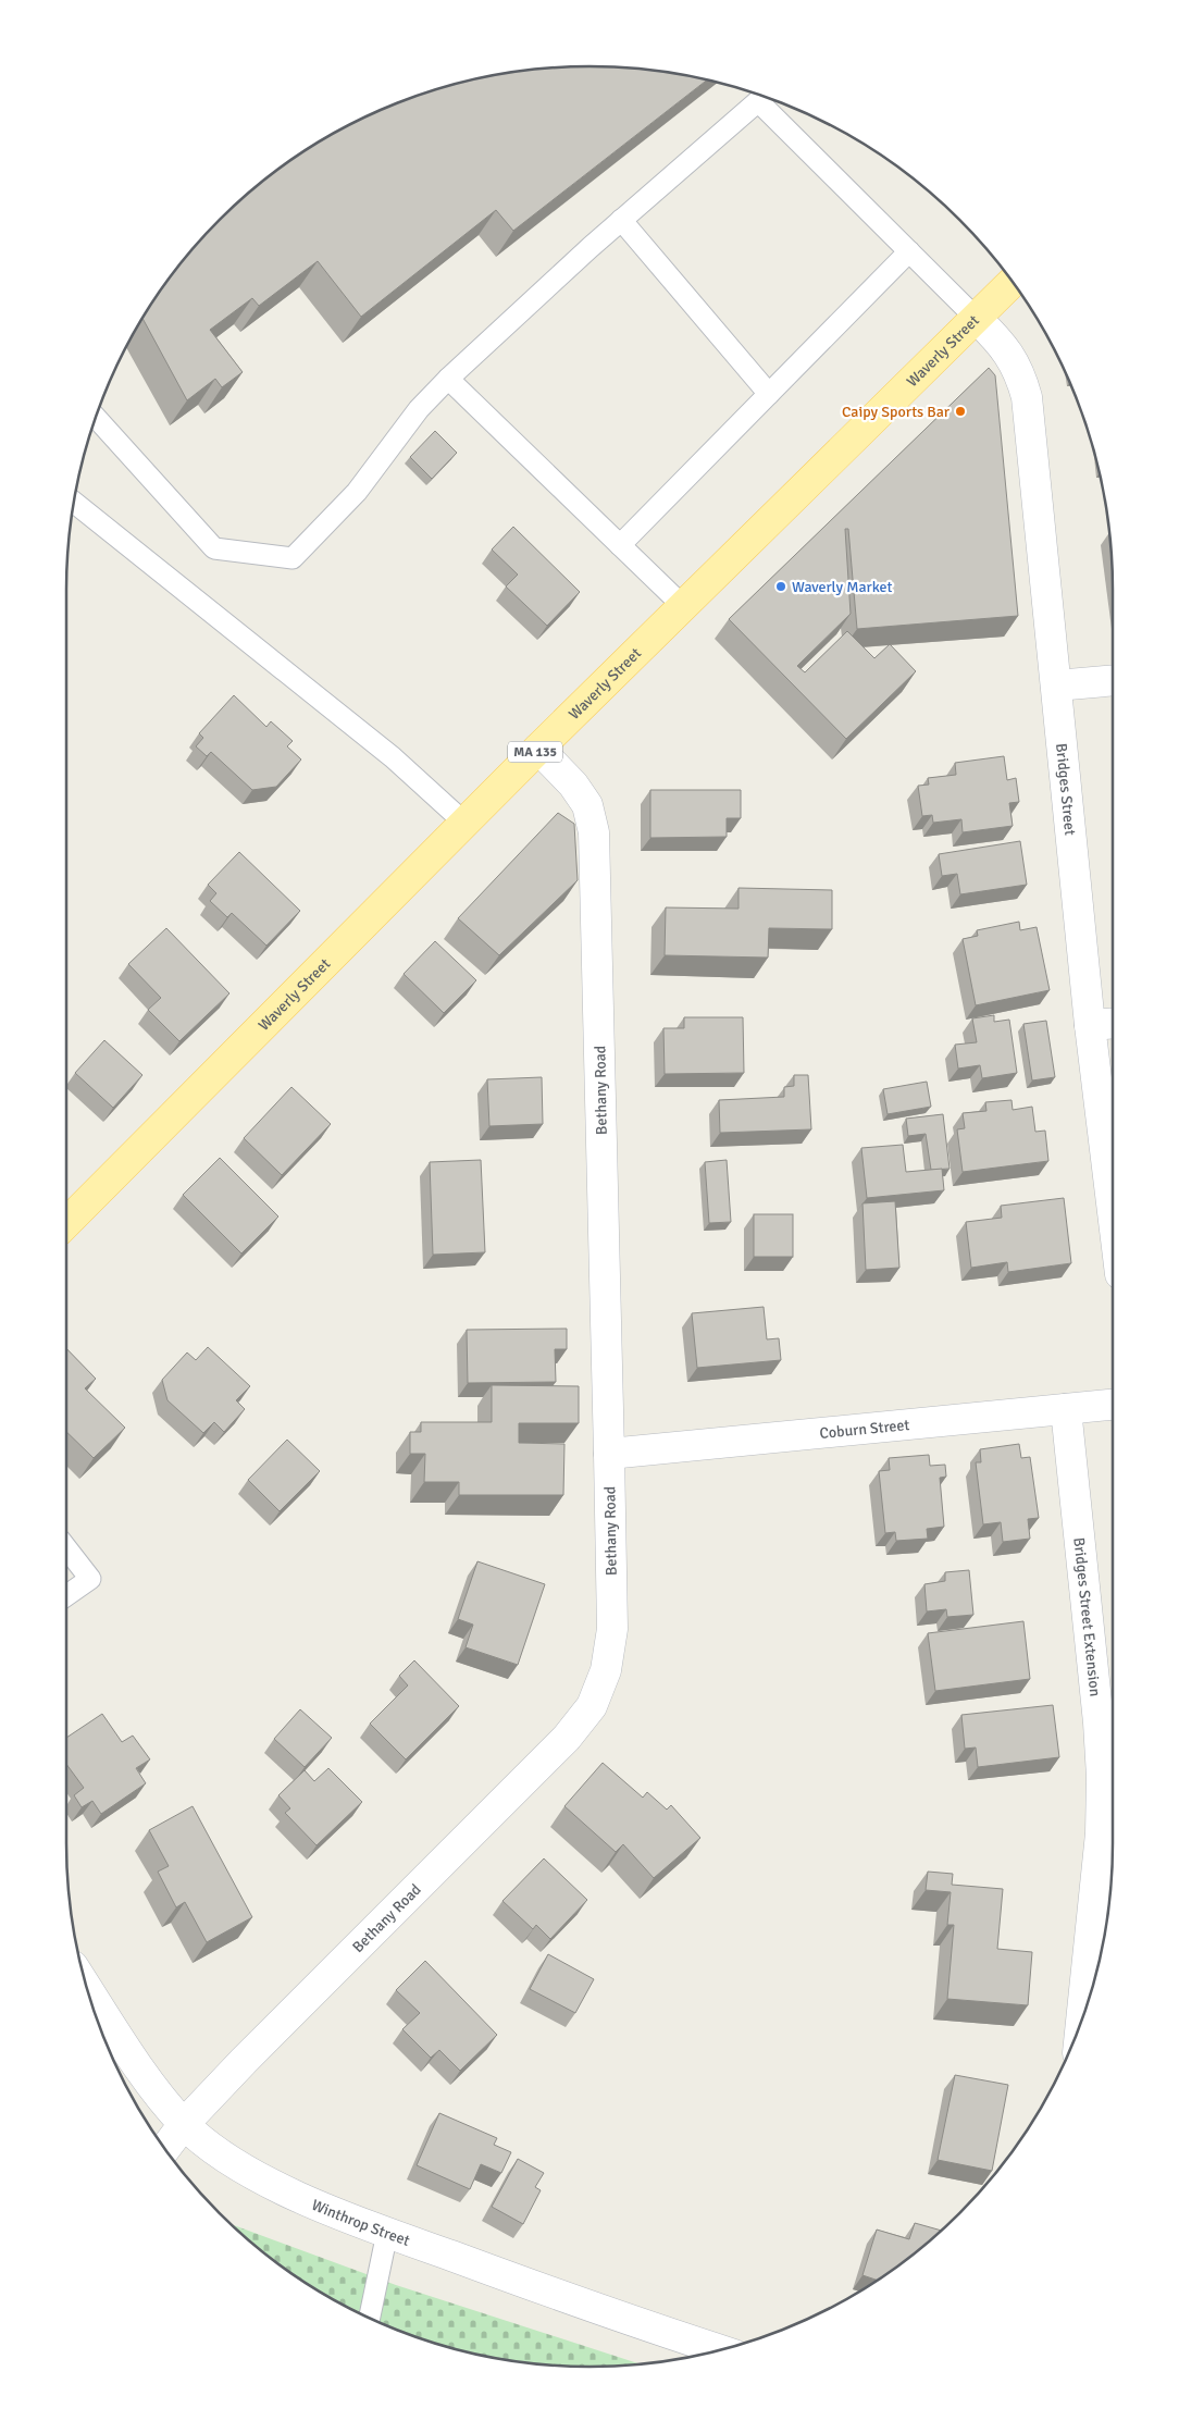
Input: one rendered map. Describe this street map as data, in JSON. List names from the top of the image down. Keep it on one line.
{"streets":{"main road":["Waverly Street","MA 135"],"street":["Bridges Street","Bethany Road","Coburn Street","Bridges Street Extension","Winthrop Street"]},"crossings":[["Waverly Street","Bridges Street"],["Waverly Street","Bethany Road"],["Bethany Road","Coburn Street"],["Bethany Road","Winthrop Street"],["Coburn Street","Bridges Street Extension"]],"places":["Caipy Sports Bar","Waverly Market"]}
